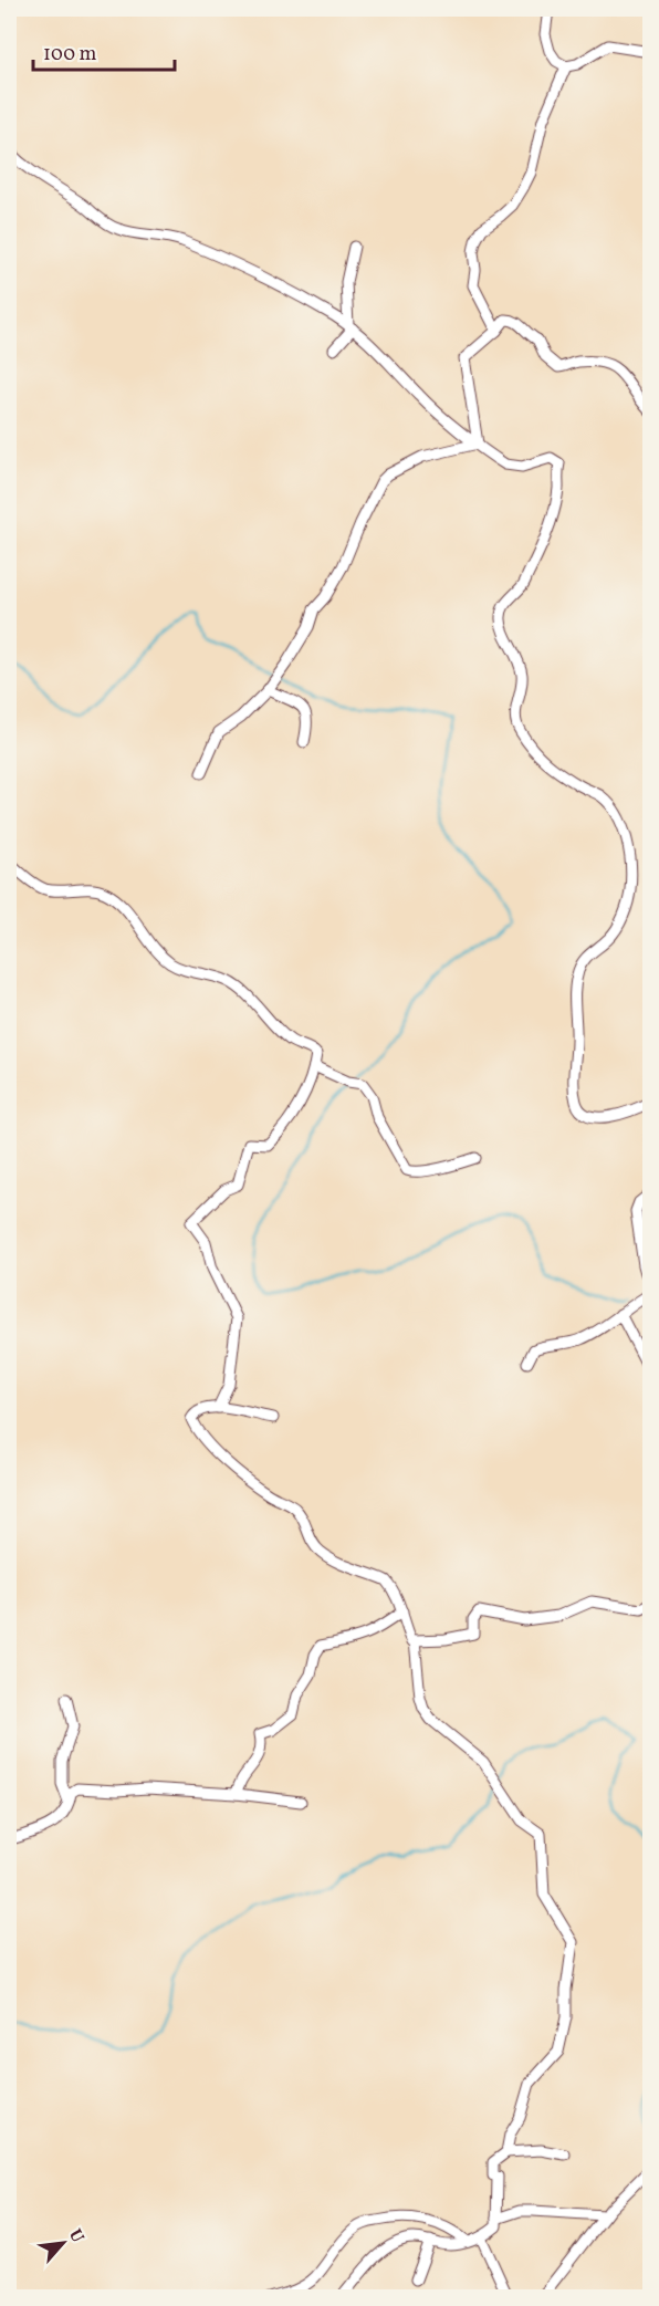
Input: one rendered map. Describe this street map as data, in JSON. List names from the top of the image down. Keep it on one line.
{"scale_bar":"100 m","north":"top right"}
